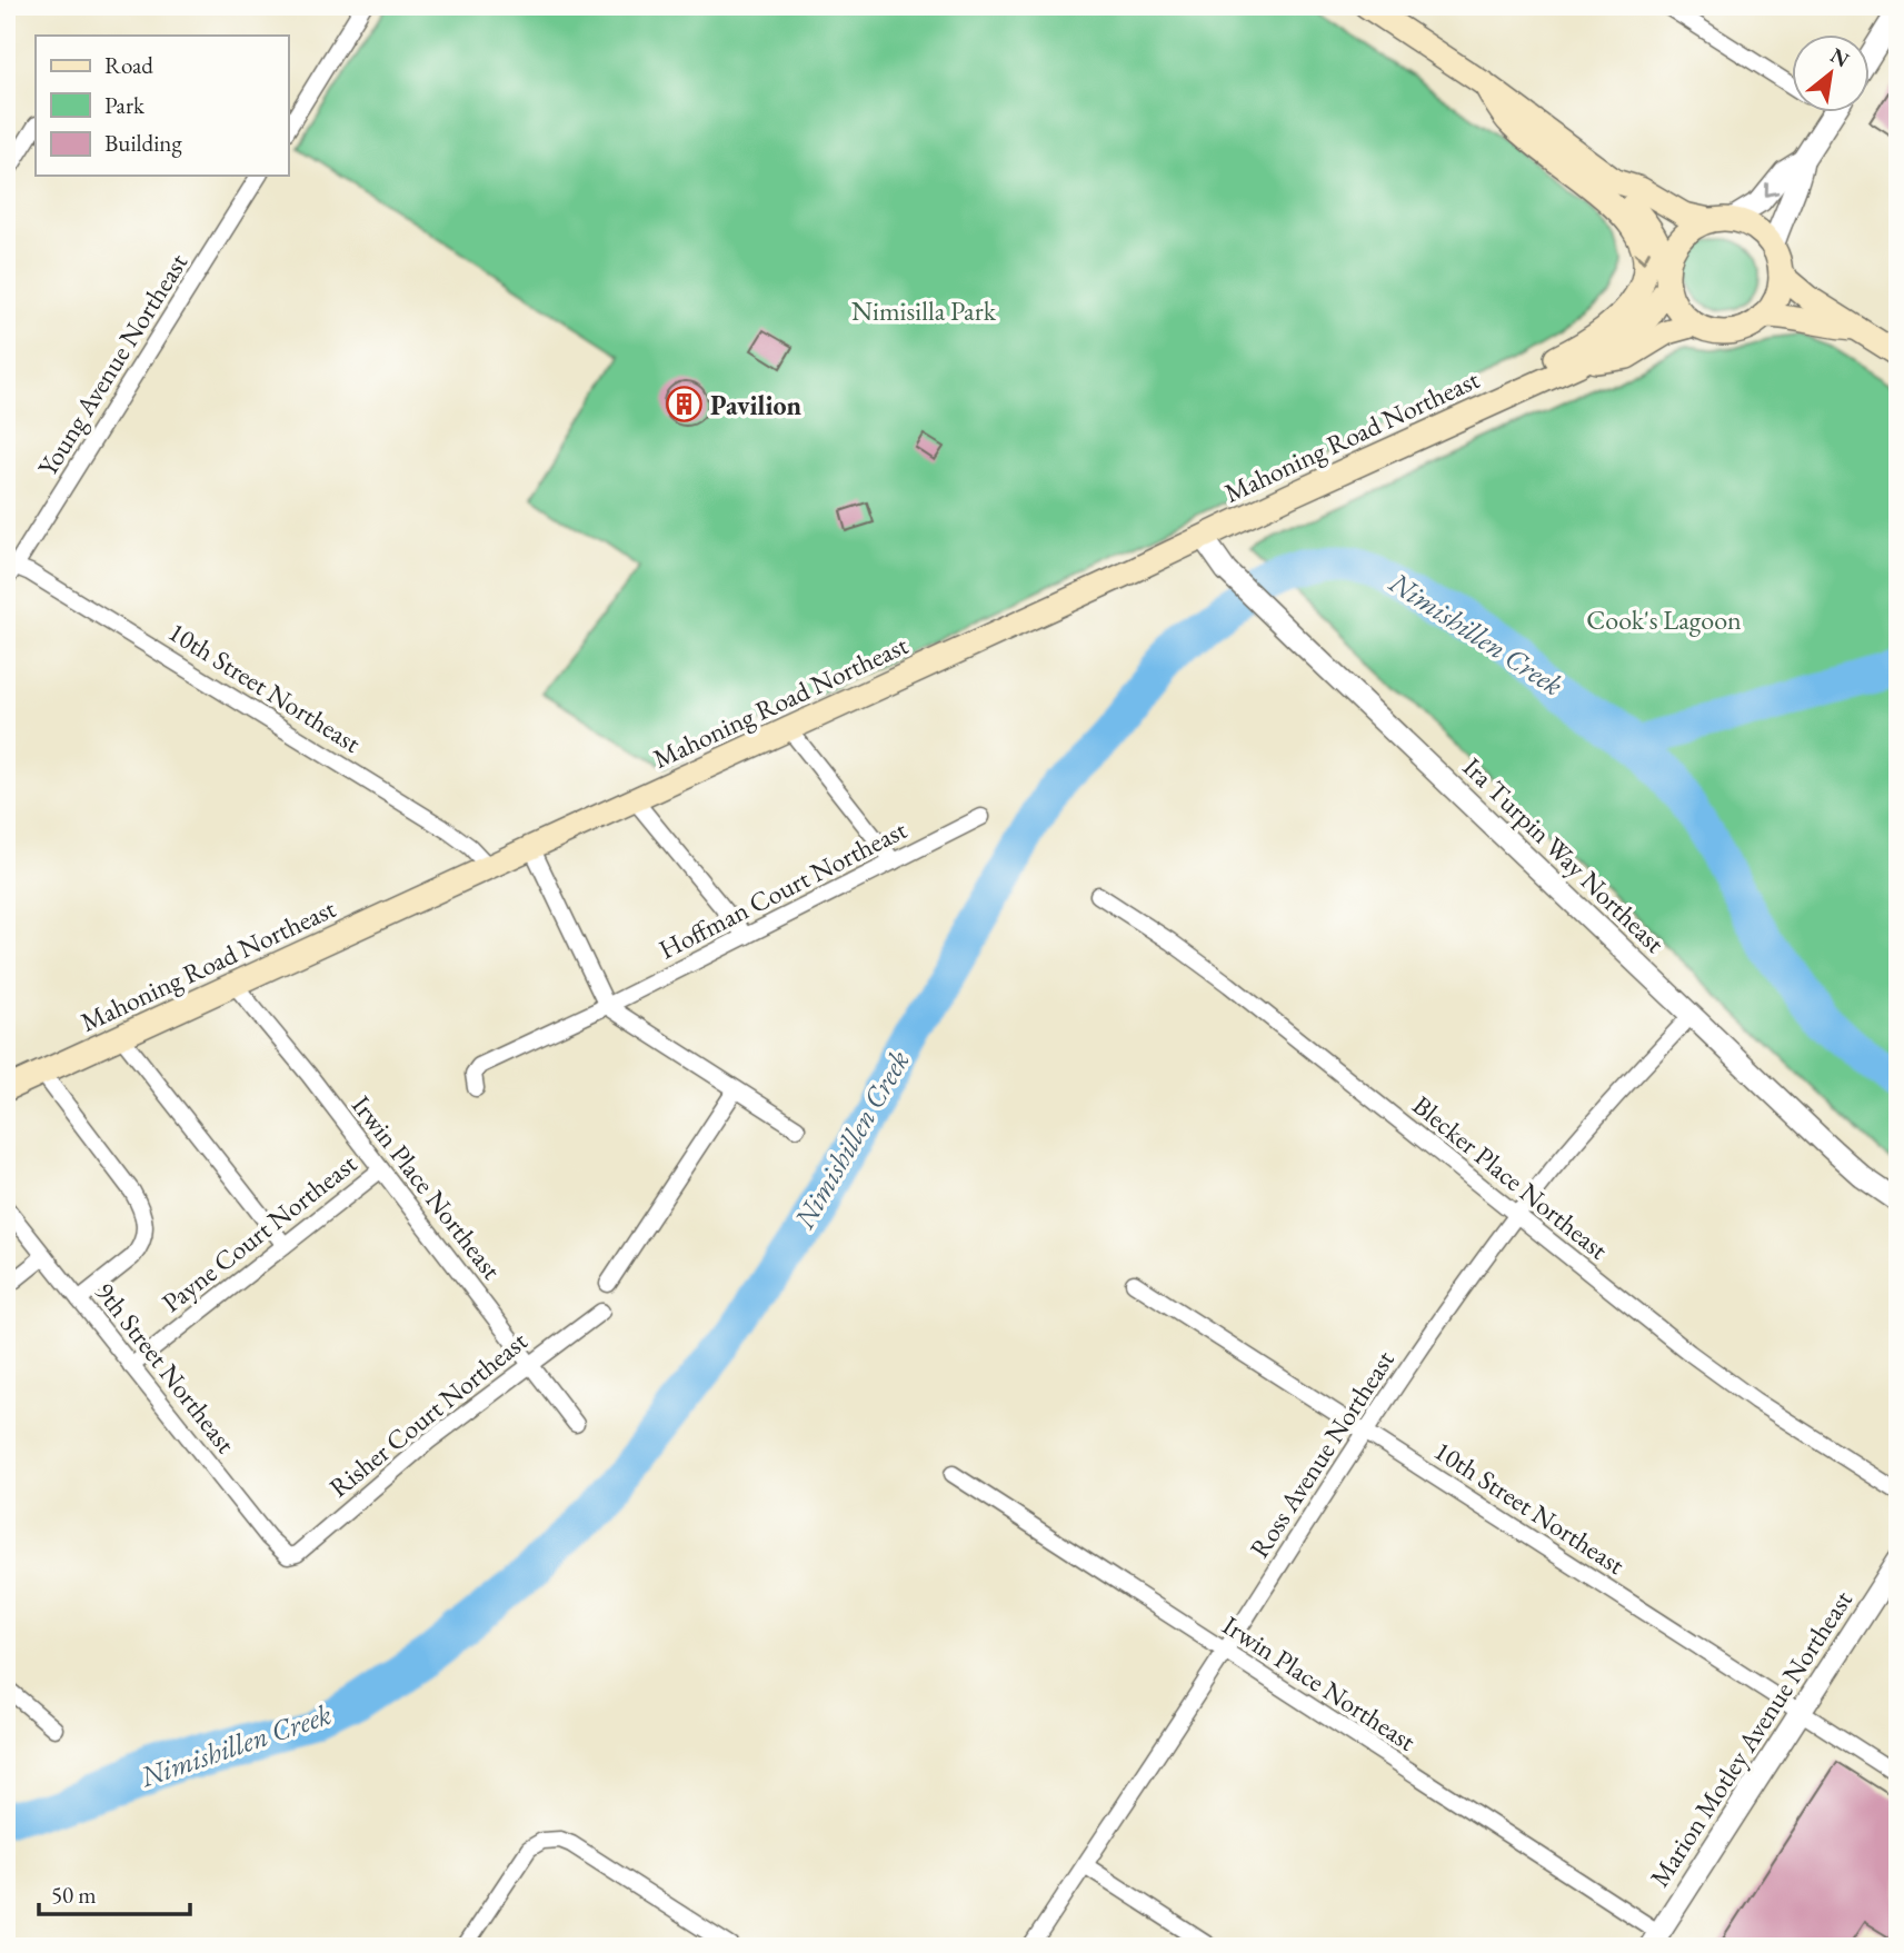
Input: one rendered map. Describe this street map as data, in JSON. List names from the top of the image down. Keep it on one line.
{"streets":{"main road":["Mahoning Road Northeast"],"street":["Young Avenue Northeast","10th Street Northeast","Ira Turpin Way Northeast","Hoffman Court Northeast","Blecker Place Northeast","Irwin Place Northeast","Payne Court Northeast","9th Street Northeast","Risher Court Northeast","Ross Avenue Northeast","Marion Motley Avenue Northeast"]},"crossings":[["Young Avenue Northeast","10th Street Northeast"],["Mahoning Road Northeast","10th Street Northeast"],["Mahoning Road Northeast","Ira Turpin Way Northeast"],["Mahoning Road Northeast","Irwin Place Northeast"],["10th Street Northeast","Ross Avenue Northeast"],["10th Street Northeast","Marion Motley Avenue Northeast"],["Ira Turpin Way Northeast","Ross Avenue Northeast"],["Blecker Place Northeast","Ross Avenue Northeast"],["Irwin Place Northeast","Payne Court Northeast"],["Irwin Place Northeast","Risher Court Northeast"],["Irwin Place Northeast","Ross Avenue Northeast"],["Irwin Place Northeast","Marion Motley Avenue Northeast"],["Payne Court Northeast","9th Street Northeast"],["9th Street Northeast","Risher Court Northeast"]],"water":["Nimishillen Creek"],"parks":["Nimisilla Park","Cook's Lagoon"],"places":{"building":["Pavilion"]},"legend":["Road","Park","Building"],"scale_bar":"50 m","north":"top right"}
